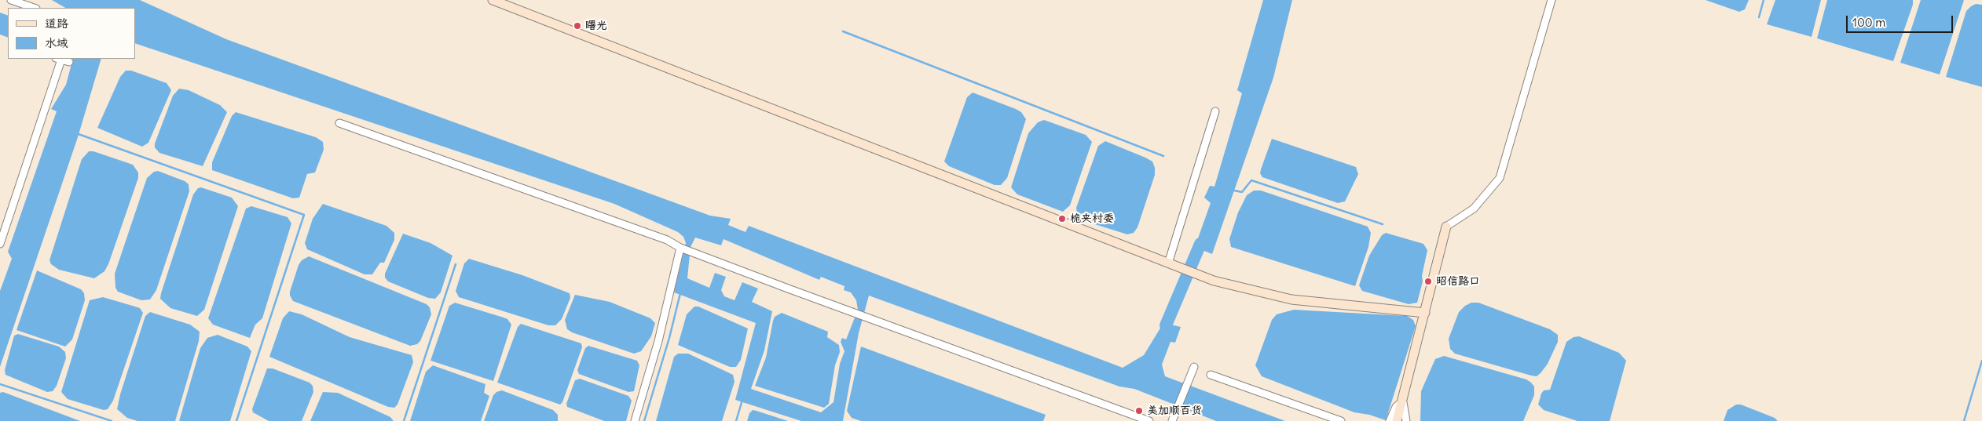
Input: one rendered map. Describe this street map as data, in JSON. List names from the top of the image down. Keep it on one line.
{"places":["曙光","桅夹村委","昭信路口","美加顺百货"],"legend":["道路","水域"],"scale_bar":"100 m"}
